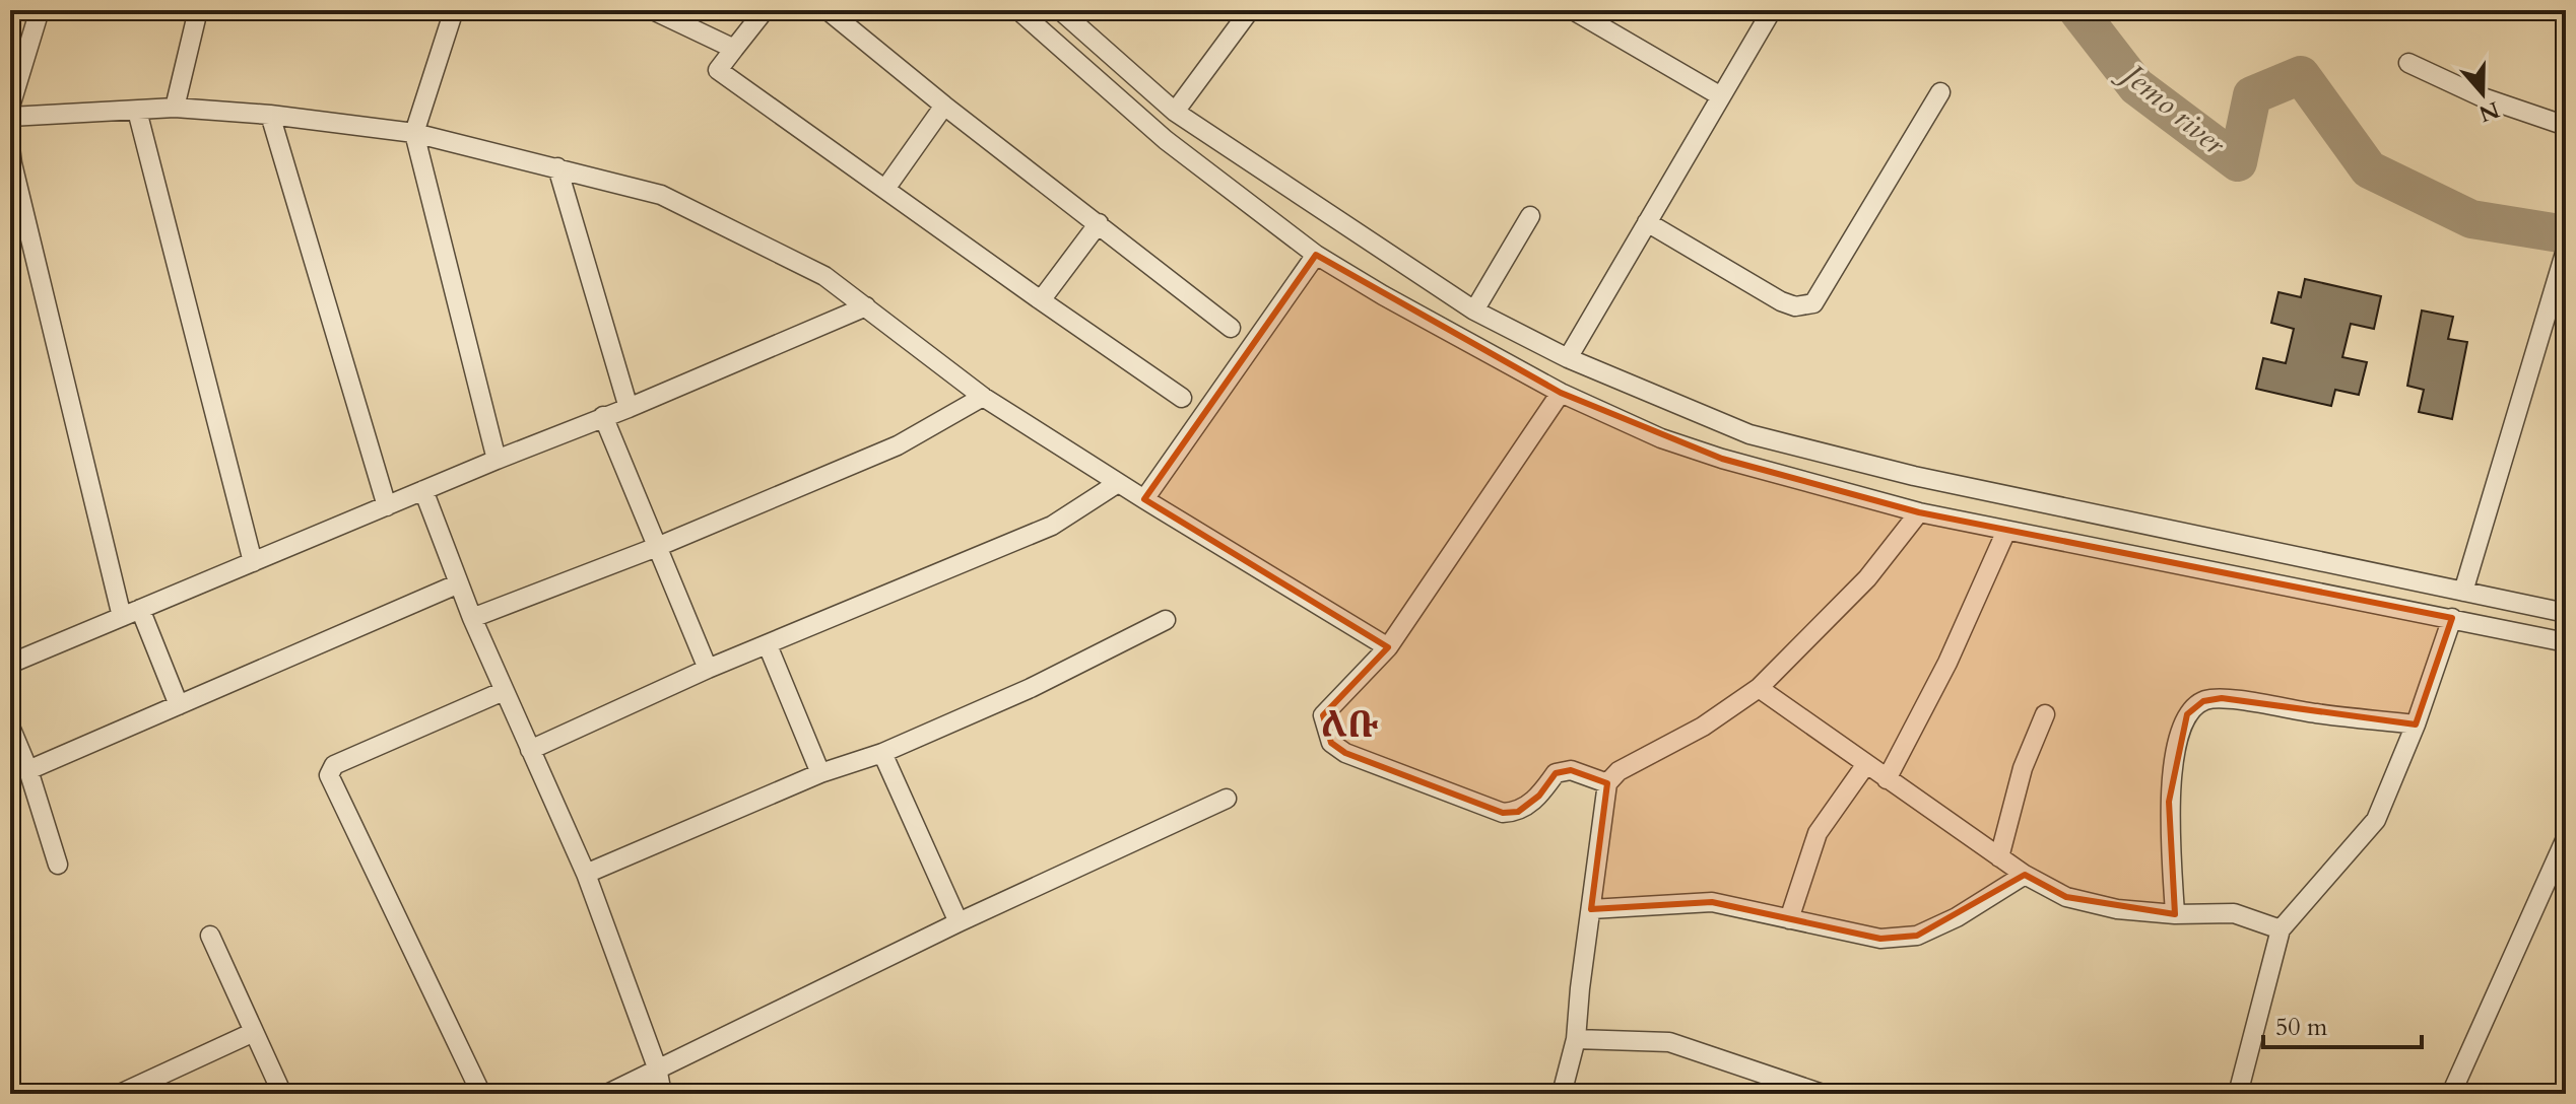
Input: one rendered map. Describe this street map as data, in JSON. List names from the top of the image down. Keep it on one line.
{"districts":["ለቡ"],"water":["Jemo river"],"scale_bar":"50 m","north":"bottom"}
